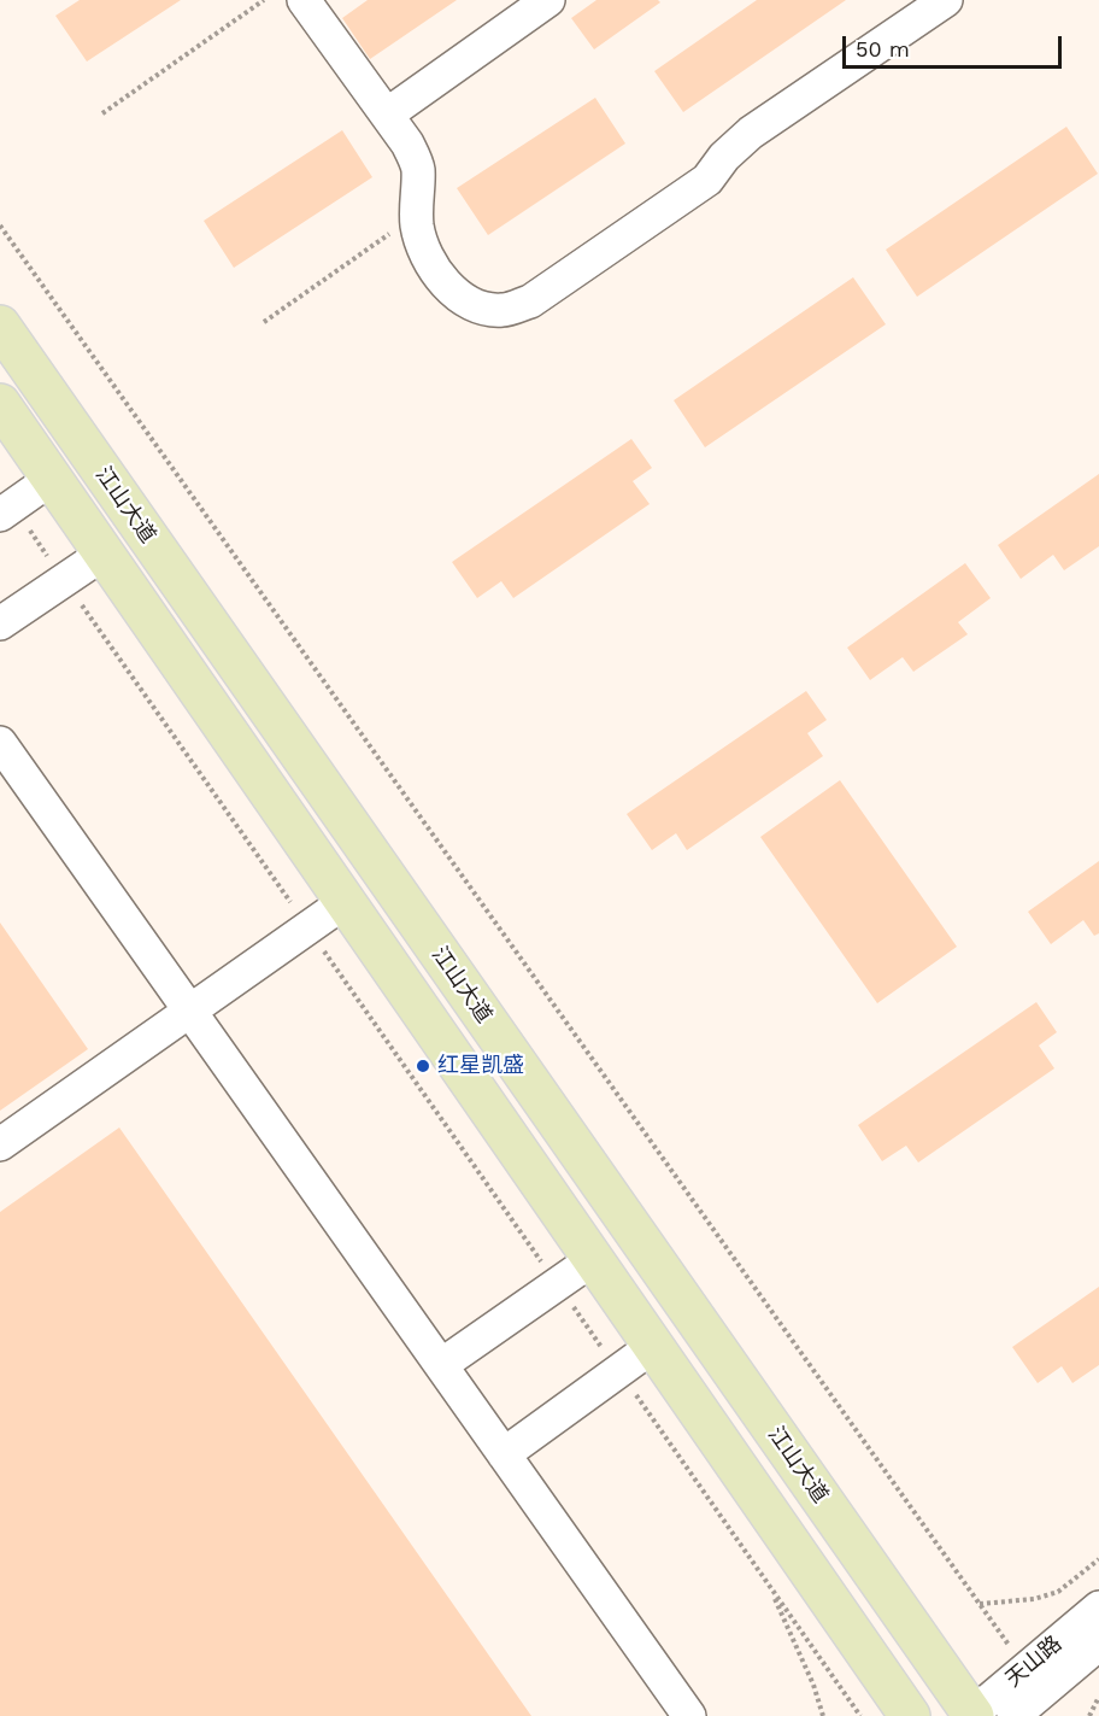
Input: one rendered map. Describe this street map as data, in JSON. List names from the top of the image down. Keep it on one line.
{"streets":{"main road":["江山大道"],"street":["天山路"]},"crossings":[["江山大道","天山路"]],"places":["红星凯盛"],"scale_bar":"50 m"}
